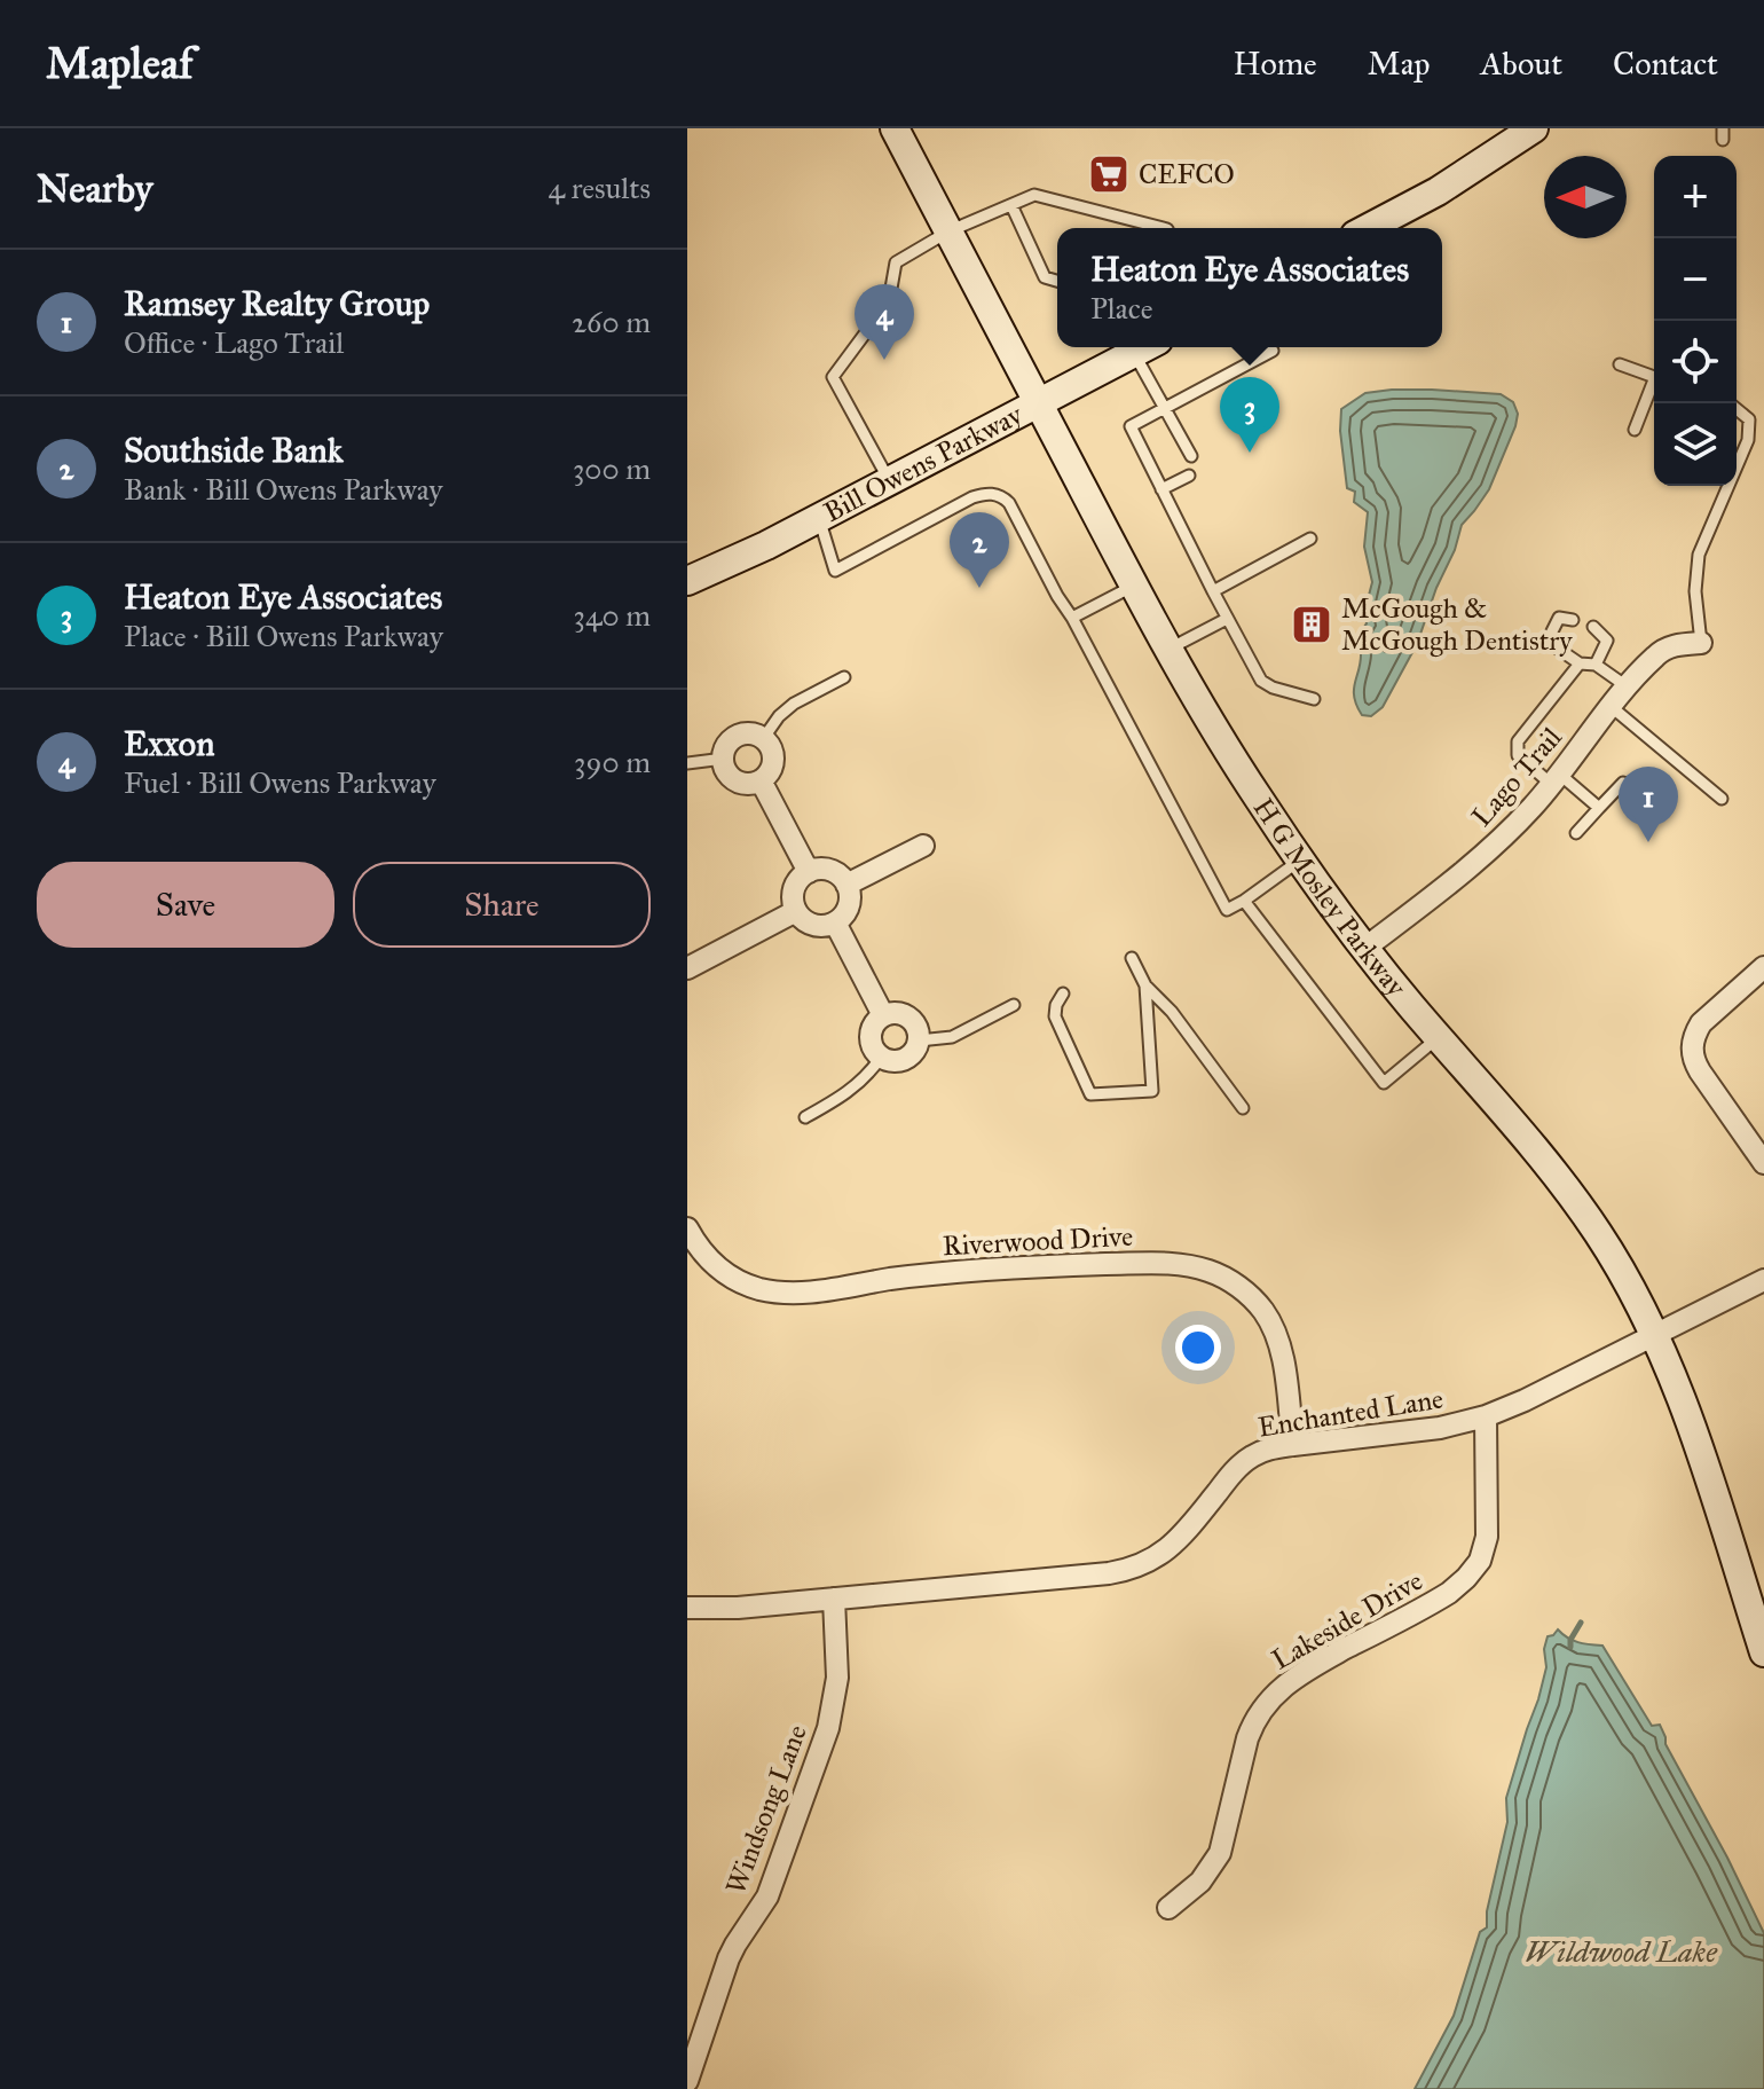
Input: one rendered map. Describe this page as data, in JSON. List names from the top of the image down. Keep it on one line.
{"streets":{"main road":["Bill Owens Parkway","H G Mosley Parkway"],"street":["Lago Trail","Riverwood Drive","Enchanted Lane","Lakeside Drive","Windsong Lane"]},"crossings":[["Bill Owens Parkway","H G Mosley Parkway"],["Lago Trail","H G Mosley Parkway"],["H G Mosley Parkway","Enchanted Lane"],["Riverwood Drive","Enchanted Lane"],["Enchanted Lane","Lakeside Drive"],["Enchanted Lane","Windsong Lane"]],"water":["Wildwood Lake"],"places":{"supermarket":["CEFCO"],"building":["McGough & McGough Dentistry"]},"north":"left","page":{"header":"Mapleaf","nav":["Home","Map","About","Contact"],"heading":["Nearby","4 results"],"map_buttons":["+","−"],"popup":["Heaton Eye Associates","Place"],"list":[{"mark":"1","name":"Ramsey Realty Group","note":"Office · Lago Trail","value":"260 m"},{"mark":"2","name":"Southside Bank","note":"Bank · Bill Owens Parkway","value":"300 m"},{"mark":"3","name":"Heaton Eye Associates","note":"Place · Bill Owens Parkway","value":"340 m"},{"mark":"4","name":"Exxon","note":"Fuel · Bill Owens Parkway","value":"390 m"}],"pins":["4","3","2","1"],"buttons":["Save","Share"]}}
